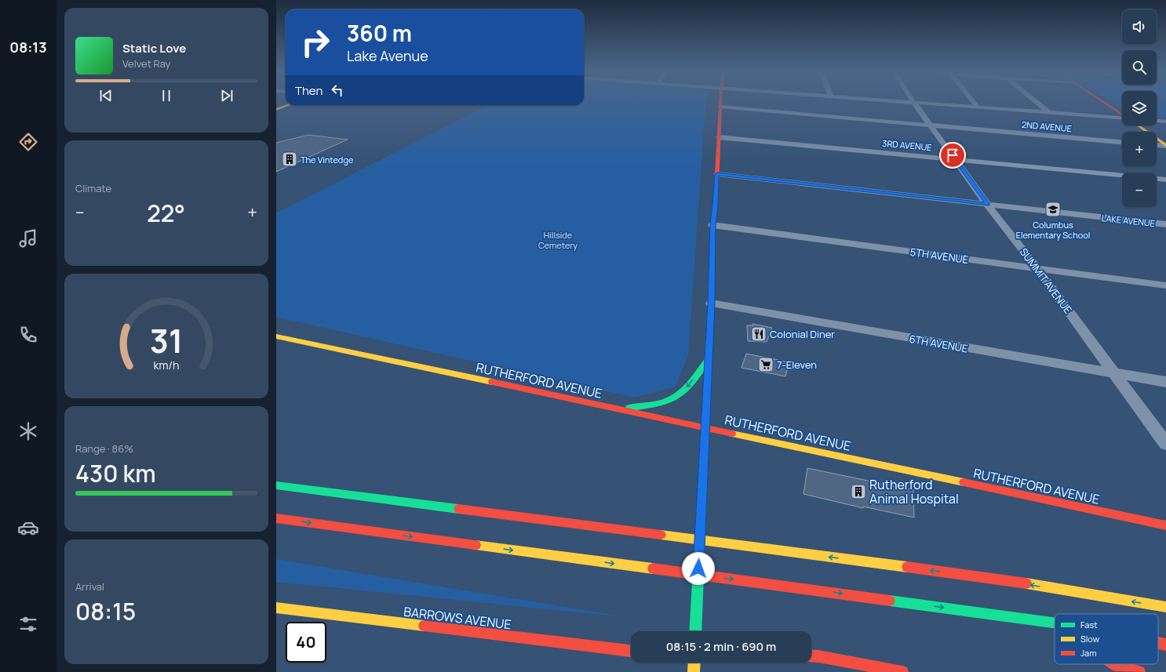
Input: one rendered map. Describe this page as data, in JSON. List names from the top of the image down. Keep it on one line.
{"streets":{"main road":["RUTHERFORD AVENUE","BARROWS AVENUE"],"street":["2ND AVENUE","3RD AVENUE","LAKE AVENUE","5TH AVENUE","SUMMIT AVENUE","6TH AVENUE"]},"crossings":[["2ND AVENUE","SUMMIT AVENUE"],["3RD AVENUE","SUMMIT AVENUE"],["LAKE AVENUE","SUMMIT AVENUE"],["5TH AVENUE","SUMMIT AVENUE"],["SUMMIT AVENUE","6TH AVENUE"]],"parks":["Hillside Cemetery"],"places":{"building":["The Vintedge","Rutherford Animal Hospital"],"school or university":["Columbus Elementary School"],"restaurant":["Colonial Diner"],"supermarket":["7-Eleven"]},"legend":["Fast","Slow","Jam"],"page":{"tabs":"08:13","map_buttons":["+","−"],"turn":["360 m","Lake Avenue"],"song":["Static Love","Velvet Ray"],"then":"Then","tile":["Climate",["Range · 86%","430 km"],["Arrival","08:15"]],"heat":["−","22°","+"],"limit":"40","trip":"08:15 · 2 min · 690 m","gauge":["31","km/h"]}}
